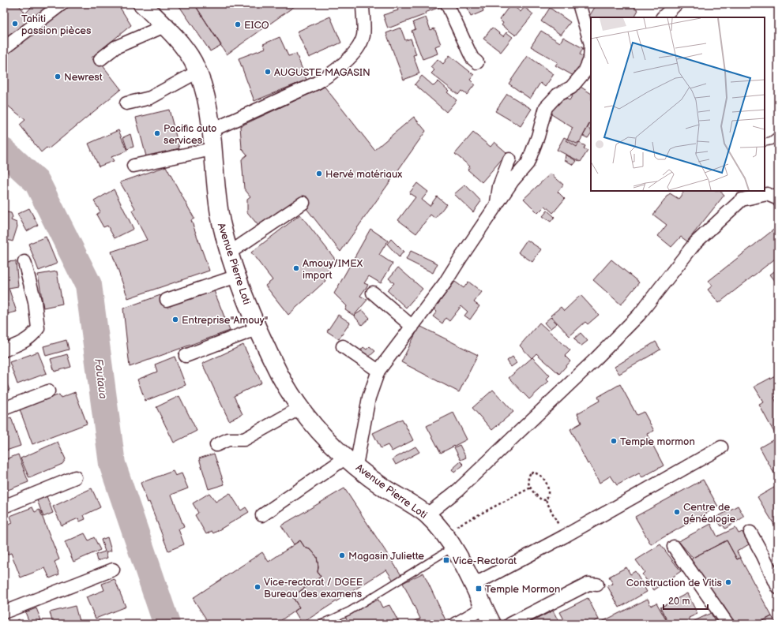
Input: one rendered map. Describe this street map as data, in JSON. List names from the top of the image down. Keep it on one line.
{"streets":{"main road":["Avenue Pierre Loti"]},"water":["Fautaua"],"places":{"other":["Tahiti passion pièces","EICO","AUGUSTE MAGASIN","Newrest","Pacific auto services","Hervé matériaux","Amouy/IMEX import","Entreprise\"Amouy\"","Temple mormon","Centre de généalogie","Magasin Juliette","Construction de Vitis","Vice-rectorat / DGEE Bureau des examens"],"transit":["Vice-Rectorat","Temple Mormon"]},"scale_bar":"20 m"}
